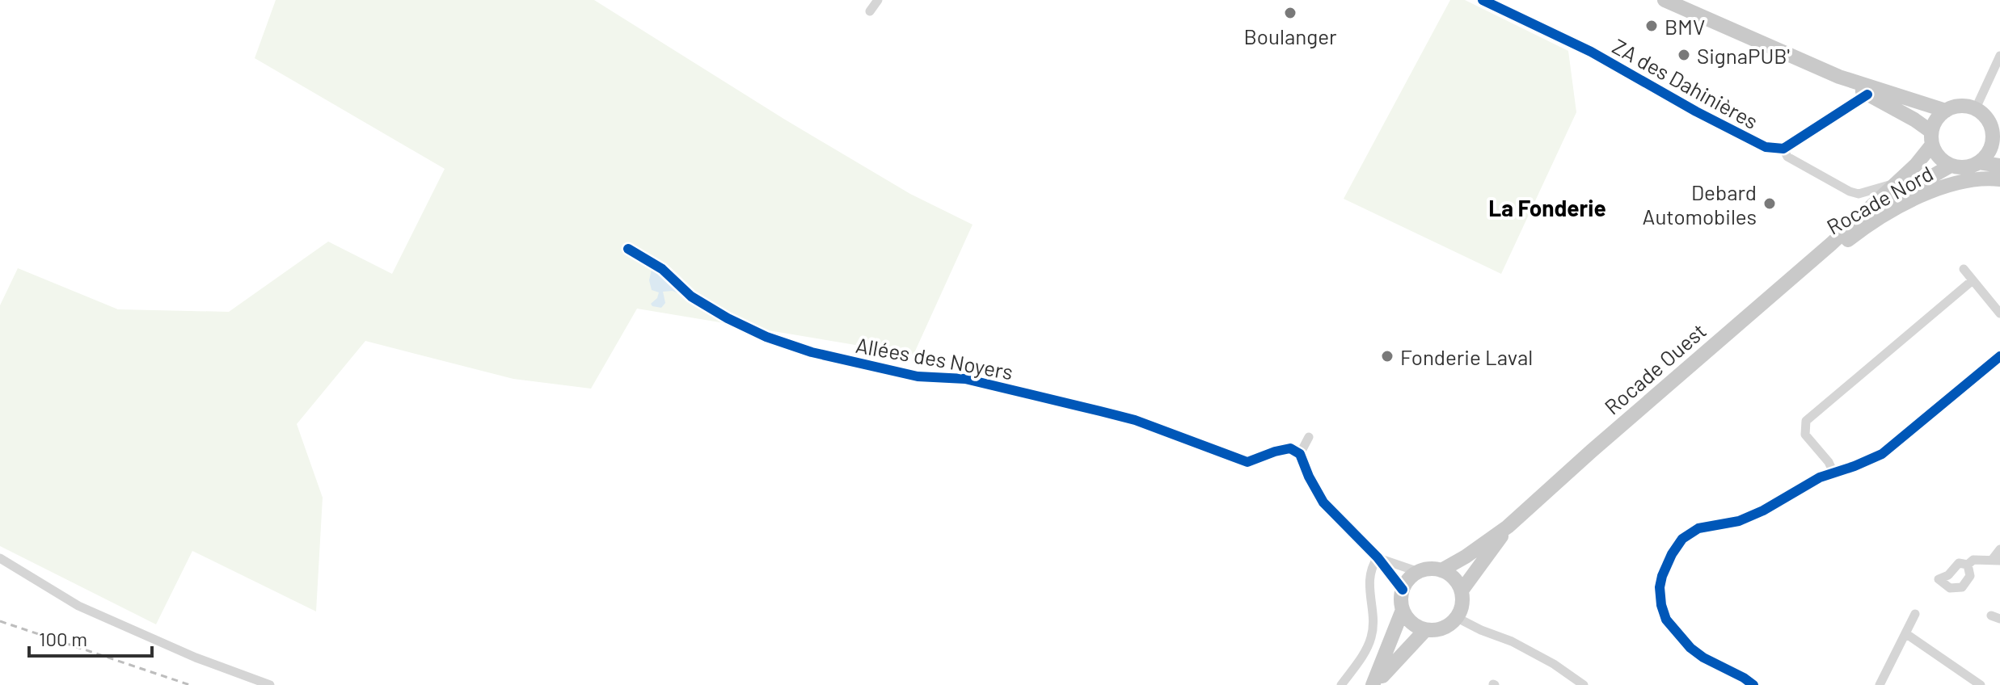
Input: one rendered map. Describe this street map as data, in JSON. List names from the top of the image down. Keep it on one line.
{"streets":{"main road":["Rocade Nord","Rocade Ouest"],"street":["ZA des Dahinières","Allées des Noyers"]},"crossings":[["ZA des Dahinières","Rocade Ouest"],["Rocade Nord","Rocade Ouest"]],"districts":["La Fonderie"],"places":["Boulanger","BMV","SignaPUB'","Debard Automobiles","Fonderie Laval"],"scale_bar":"100 m"}
